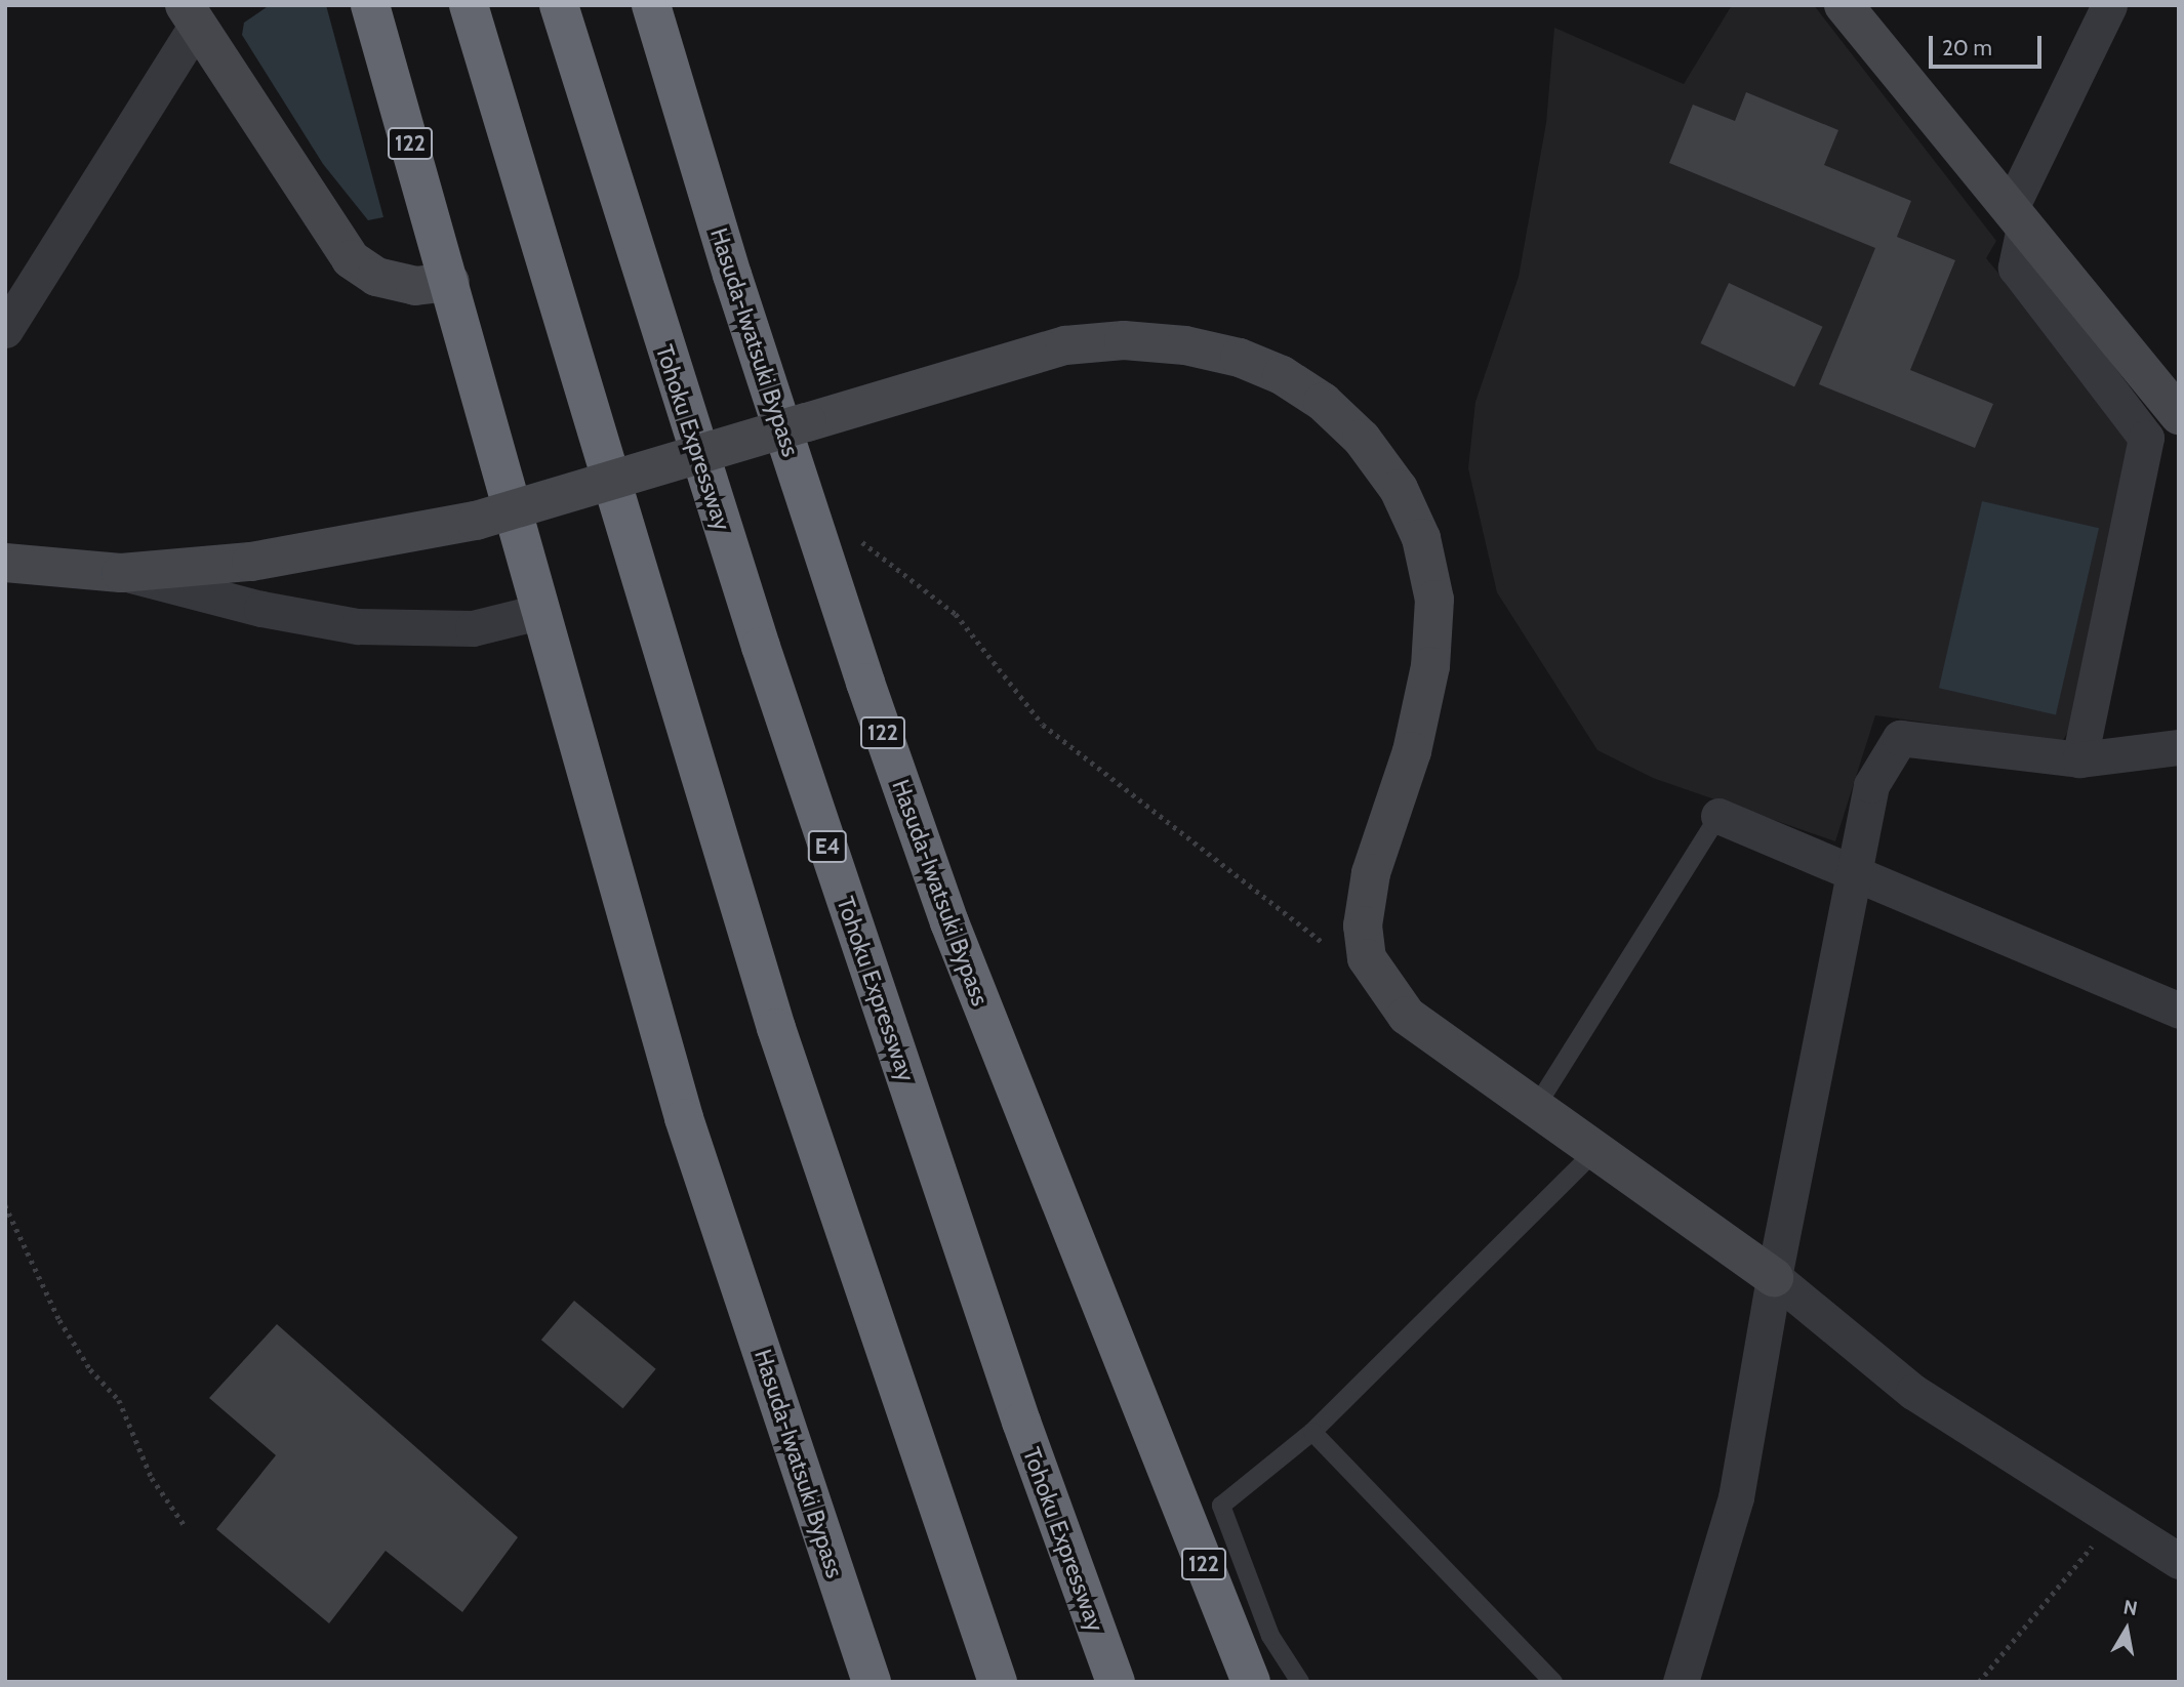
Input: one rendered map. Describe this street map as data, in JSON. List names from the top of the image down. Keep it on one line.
{"streets":{"highway":["122","Hasuda-Iwatsuki Bypass","Tohoku Expressway","E4"]},"scale_bar":"20 m","north":"top"}
